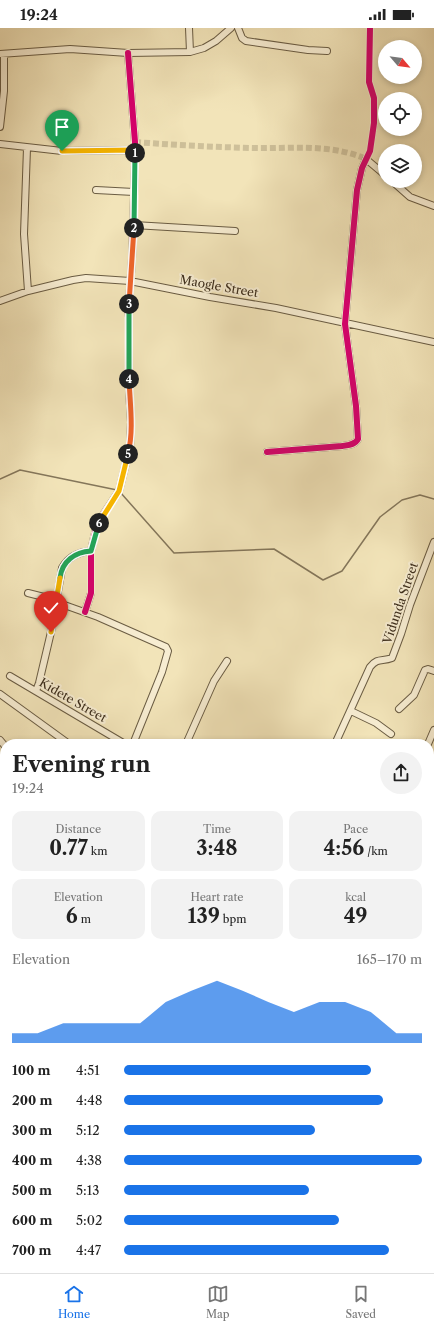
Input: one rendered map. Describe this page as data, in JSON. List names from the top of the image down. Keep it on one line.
{"streets":{"street":["Maogle Street","Vidunda Street","Kidete Street"]},"north":"bottom right","page":{"status":"19:24","pins":["1","2","3","4","5","6"],"heading":["Evening run","19:24"],"stats":[["Distance","0.77 km"],["Time","3:48"],["Pace","4:56 /km"],["Elevation","6 m"],["Heart rate","139 bpm"],["kcal","49"]],"chart":["Elevation","165–170 m"],"list":[{"name":"100 m","note":"4:51"},{"name":"200 m","note":"4:48"},{"name":"300 m","note":"5:12"},{"name":"400 m","note":"4:38"},{"name":"500 m","note":"5:13"},{"name":"600 m","note":"5:02"},{"name":"700 m","note":"4:47"}],"tabs":["Home","Map","Saved"]}}
